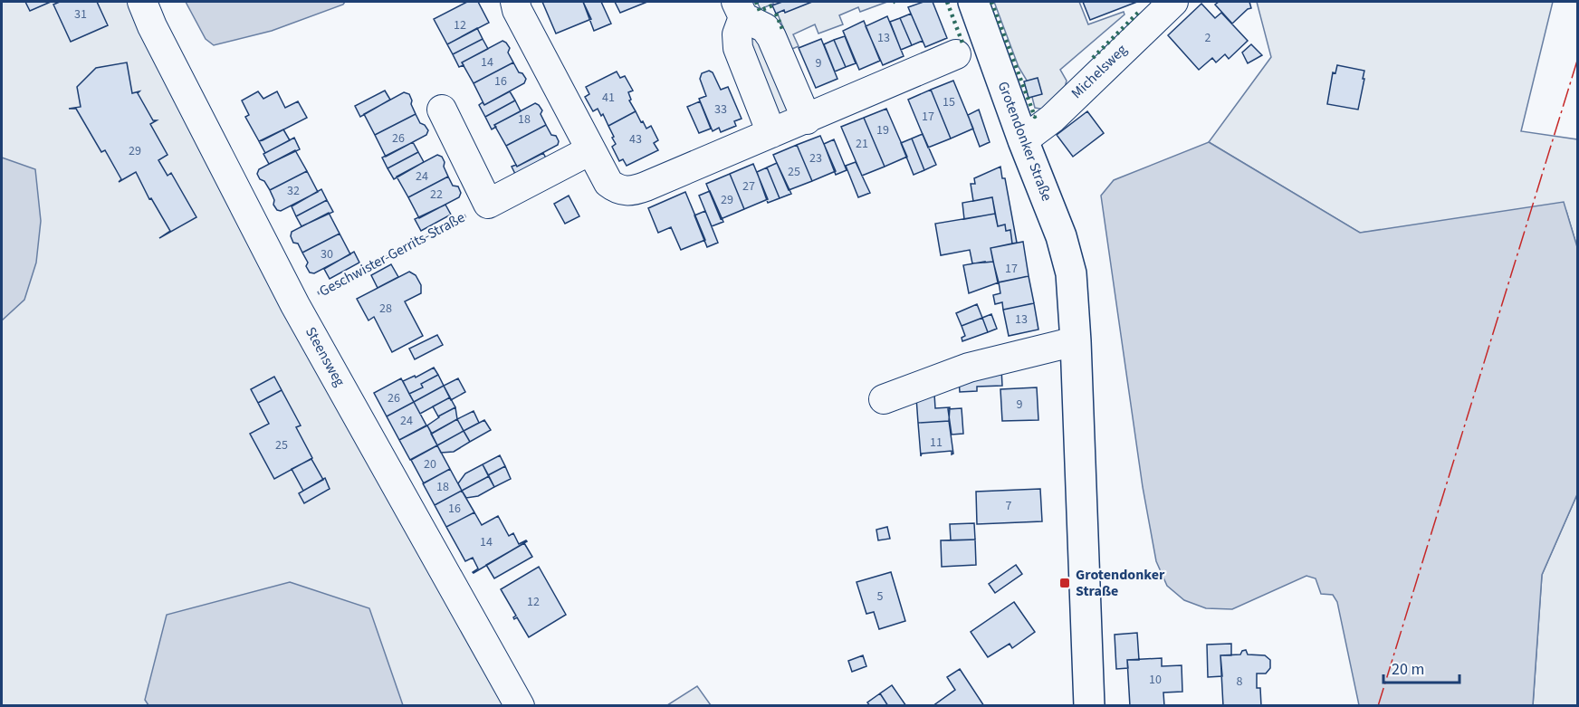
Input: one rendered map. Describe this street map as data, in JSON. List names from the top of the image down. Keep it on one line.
{"streets":{"main road":["Grotendonker Straße"],"street":["Michelsweg","Steensweg"],"path":["Geschwister-Gerrits-Straße"]},"crossings":[["Michelsweg","Grotendonker Straße"],["Geschwister-Gerrits-Straße","Steensweg"]],"places":{"transit":["Grotendonker Straße"]},"house_numbers":["31","12","13","2","14","9","16","41","15","33","17","18","19","26","43","21","29","23","25","24","27","32","22","29","30","17","28","13","26","9","24","11","25","20","18","7","16","14","5","12","10","8"],"scale_bar":"20 m"}
